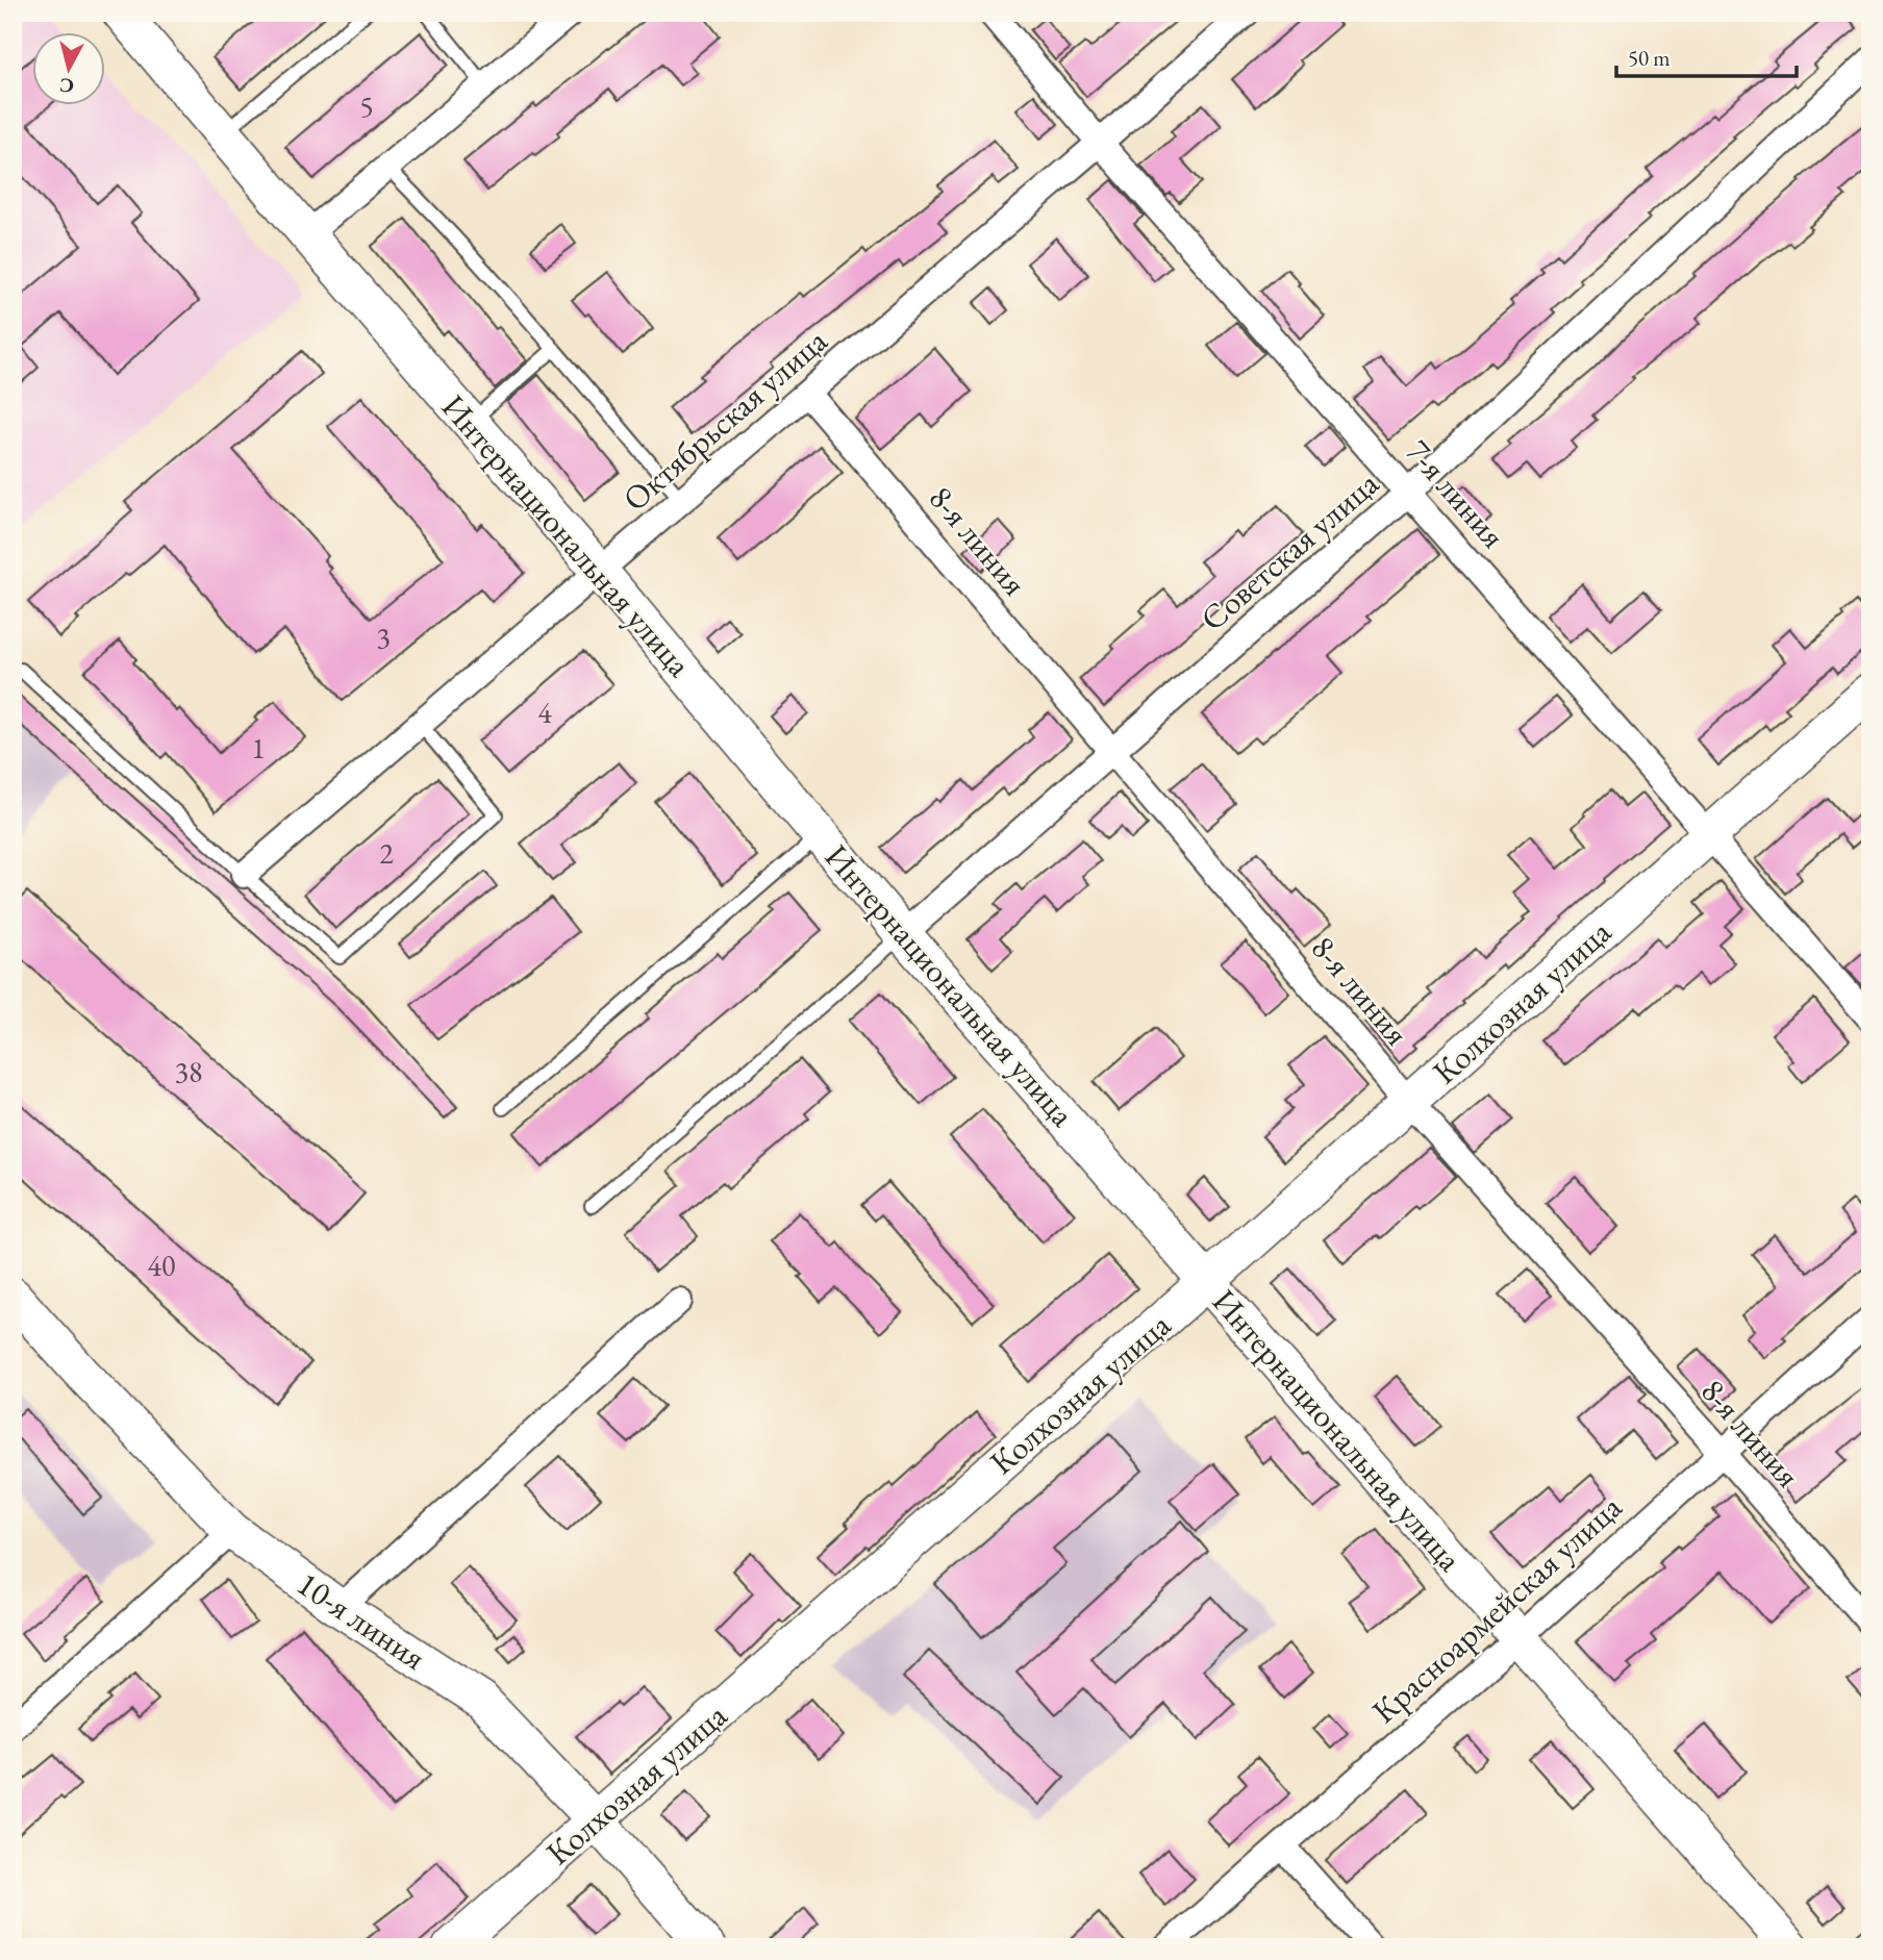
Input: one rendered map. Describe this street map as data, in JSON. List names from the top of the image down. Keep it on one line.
{"streets":{"street":["Октябрьская улица","7-я линия","Интернациональная улица","8-я линия","Советская улица","Колхозная улица","Красноармейская улица","10-я линия"]},"crossings":[["Октябрьская улица","7-я линия"],["Октябрьская улица","Интернациональная улица"],["Октябрьская улица","8-я линия"],["7-я линия","Советская улица"],["7-я линия","Колхозная улица"],["Интернациональная улица","Советская улица"],["Интернациональная улица","Колхозная улица"],["Интернациональная улица","Красноармейская улица"],["8-я линия","Советская улица"],["8-я линия","Колхозная улица"],["8-я линия","Красноармейская улица"],["Колхозная улица","10-я линия"]],"house_numbers":["5","3","4","1","2","38","40"],"scale_bar":"50 m","north":"bottom"}
